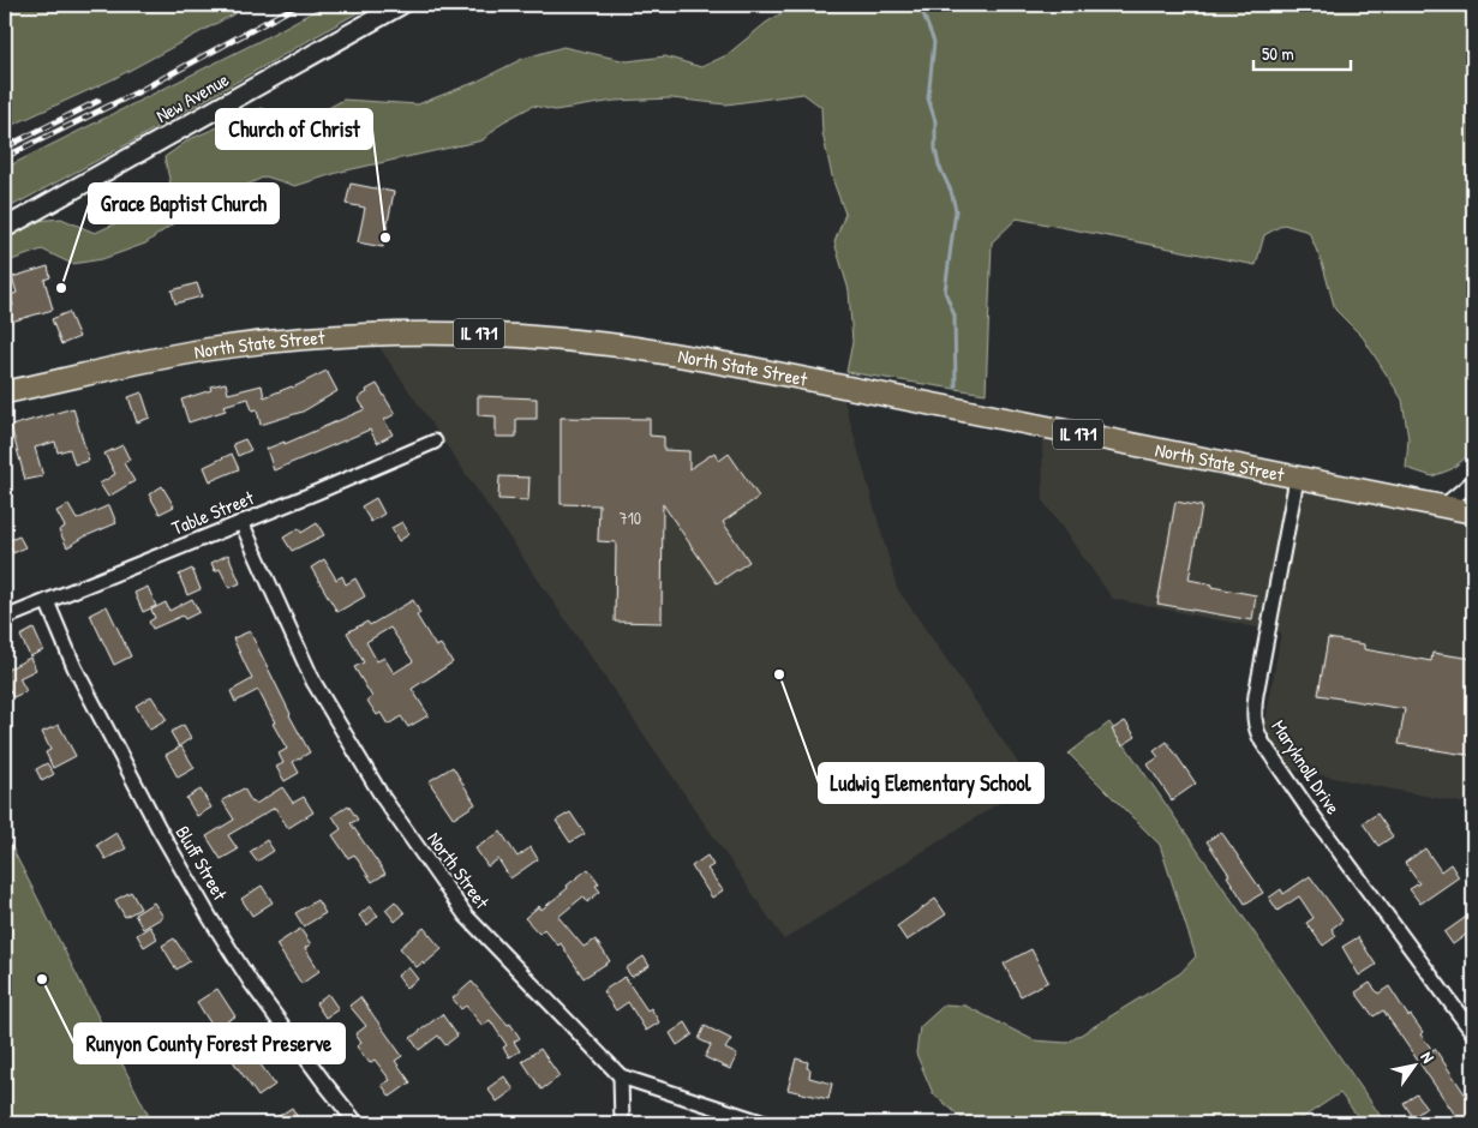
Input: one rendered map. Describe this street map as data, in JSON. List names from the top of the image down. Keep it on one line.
{"streets":{"main road":["New Avenue","IL 171","North State Street"],"street":["Table Street","Maryknoll Drive","Bluff Street","North Street"]},"crossings":[["North State Street","Maryknoll Drive"],["Table Street","Bluff Street"],["Table Street","North Street"]],"places":["Church of Christ","Grace Baptist Church","Ludwig Elementary School","Runyon County Forest Preserve"],"house_numbers":["710"],"scale_bar":"50 m","north":"top right"}
